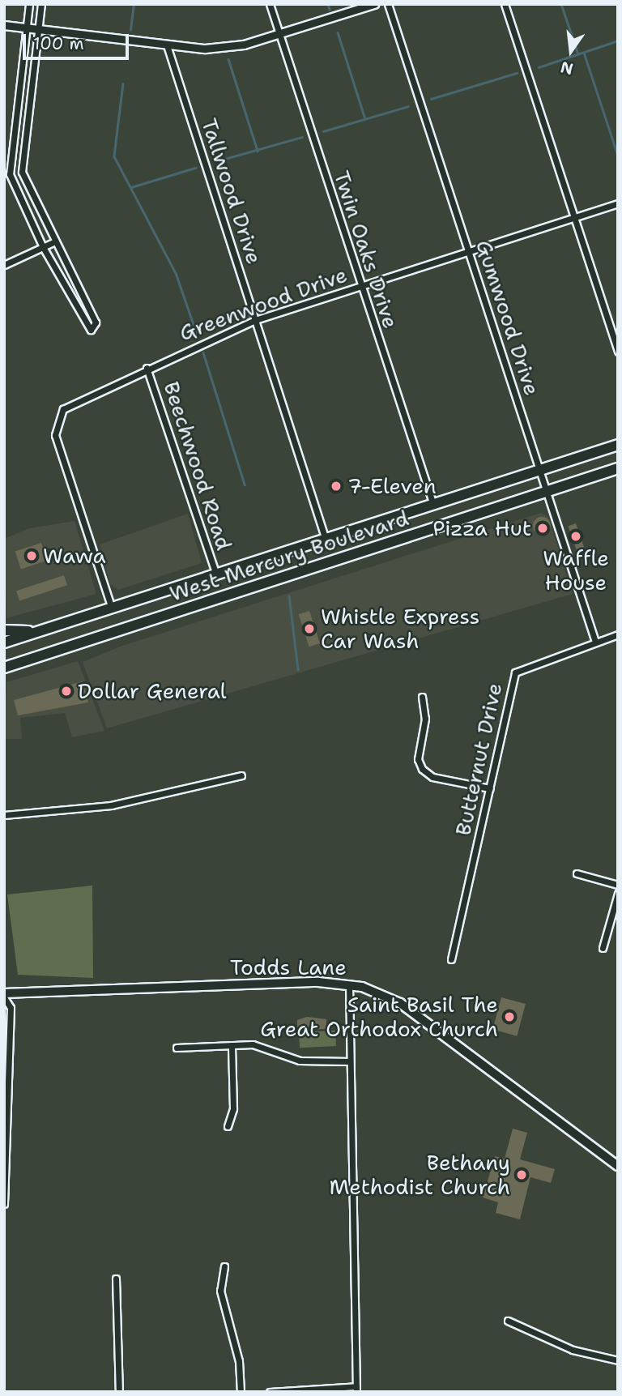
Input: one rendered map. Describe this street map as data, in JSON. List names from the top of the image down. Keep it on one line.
{"streets":{"highway":["West Mercury Boulevard"],"main road":["Todds Lane"],"street":["Tallwood Drive","Twin Oaks Drive","Greenwood Drive","Gumwood Drive","Beechwood Road","Butternut Drive"]},"crossings":[["Tallwood Drive","Greenwood Drive"],["Tallwood Drive","West Mercury Boulevard"],["Twin Oaks Drive","Greenwood Drive"],["Twin Oaks Drive","West Mercury Boulevard"],["Greenwood Drive","Gumwood Drive"],["Greenwood Drive","Beechwood Road"],["Greenwood Drive","West Mercury Boulevard"],["Gumwood Drive","West Mercury Boulevard"],["Gumwood Drive","Butternut Drive"],["Beechwood Road","West Mercury Boulevard"]],"places":["7-Eleven","Pizza Hut","Waffle House","Wawa","Whistle Express Car Wash","Dollar General","Saint Basil The Great Orthodox Church","Bethany Methodist Church"],"scale_bar":"100 m","north":"bottom"}
